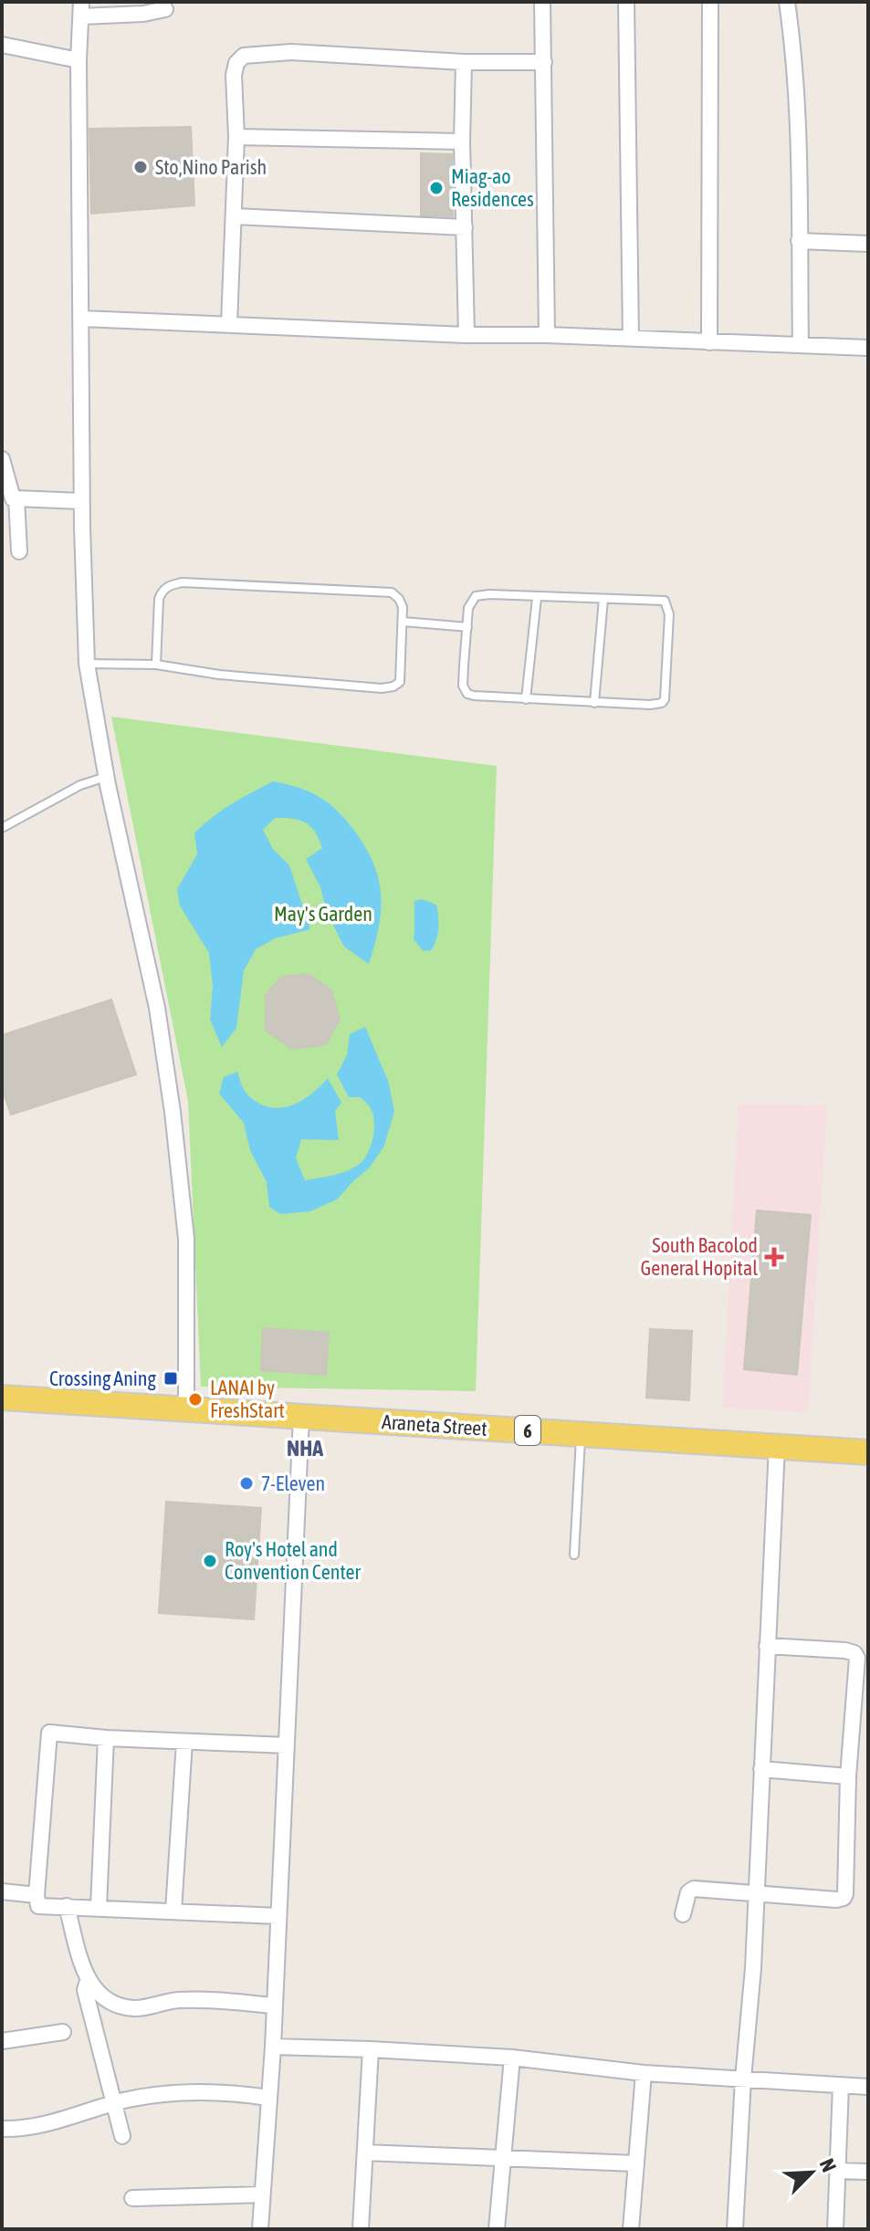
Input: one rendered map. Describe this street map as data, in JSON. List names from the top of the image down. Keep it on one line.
{"streets":{"main road":["Araneta Street","6"]},"districts":["NHA"],"parks":["May's Garden"],"places":{"other":["Sto,Nino Parish","Miag-ao Residences","LANAI by FreshStart","7-Eleven","Roy's Hotel and Convention Center"],"health":["South Bacolod General Hopital"],"transit":["Crossing Aning"]},"north":"top right"}
